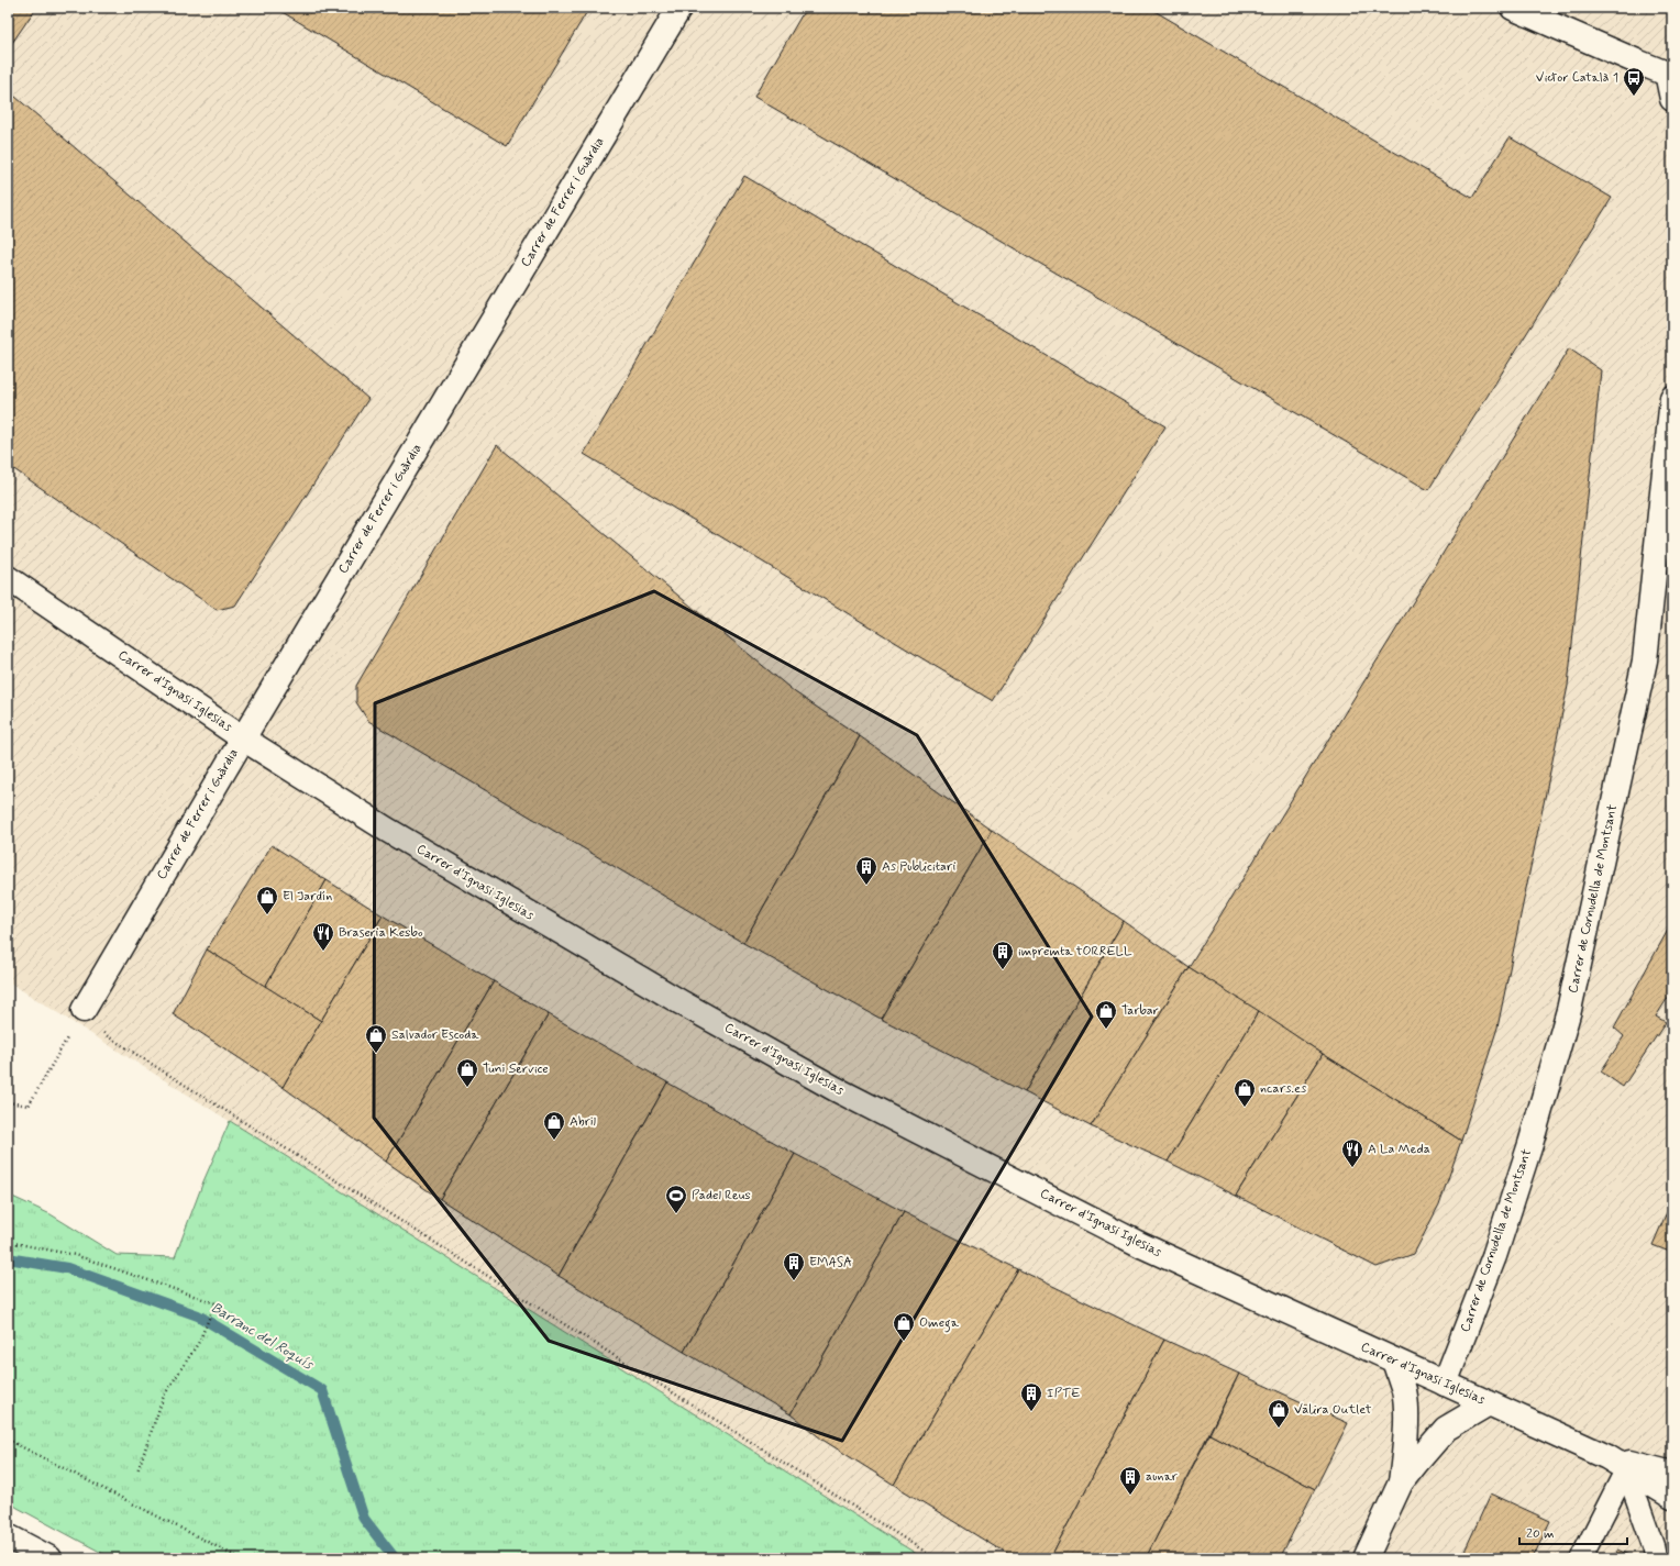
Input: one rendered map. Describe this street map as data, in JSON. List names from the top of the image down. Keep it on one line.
{"streets":{"main road":["Carrer de Ferrer i Guàrdia","Carrer d'Ignasi Iglesias","Carrer de Cornudella de Montsant"]},"crossings":[["Carrer de Ferrer i Guàrdia","Carrer d'Ignasi Iglesias"],["Carrer d'Ignasi Iglesias","Carrer de Cornudella de Montsant"]],"water":["Barranc del Roquís"],"places":{"bus stop":["Victor Català 1"],"building":["As Publicitari","impremta tORRELL","EMASA","IPTE","aunar"],"shop":["El Jardín","Tarbar","Salvador Escoda","Tuni Service","ncars.es","Abril","Omega","Valira Outlet"],"restaurant":["Braseria Kesbo","A La Meda"],"sports":["Padel Reus"]},"scale_bar":"20 m"}
